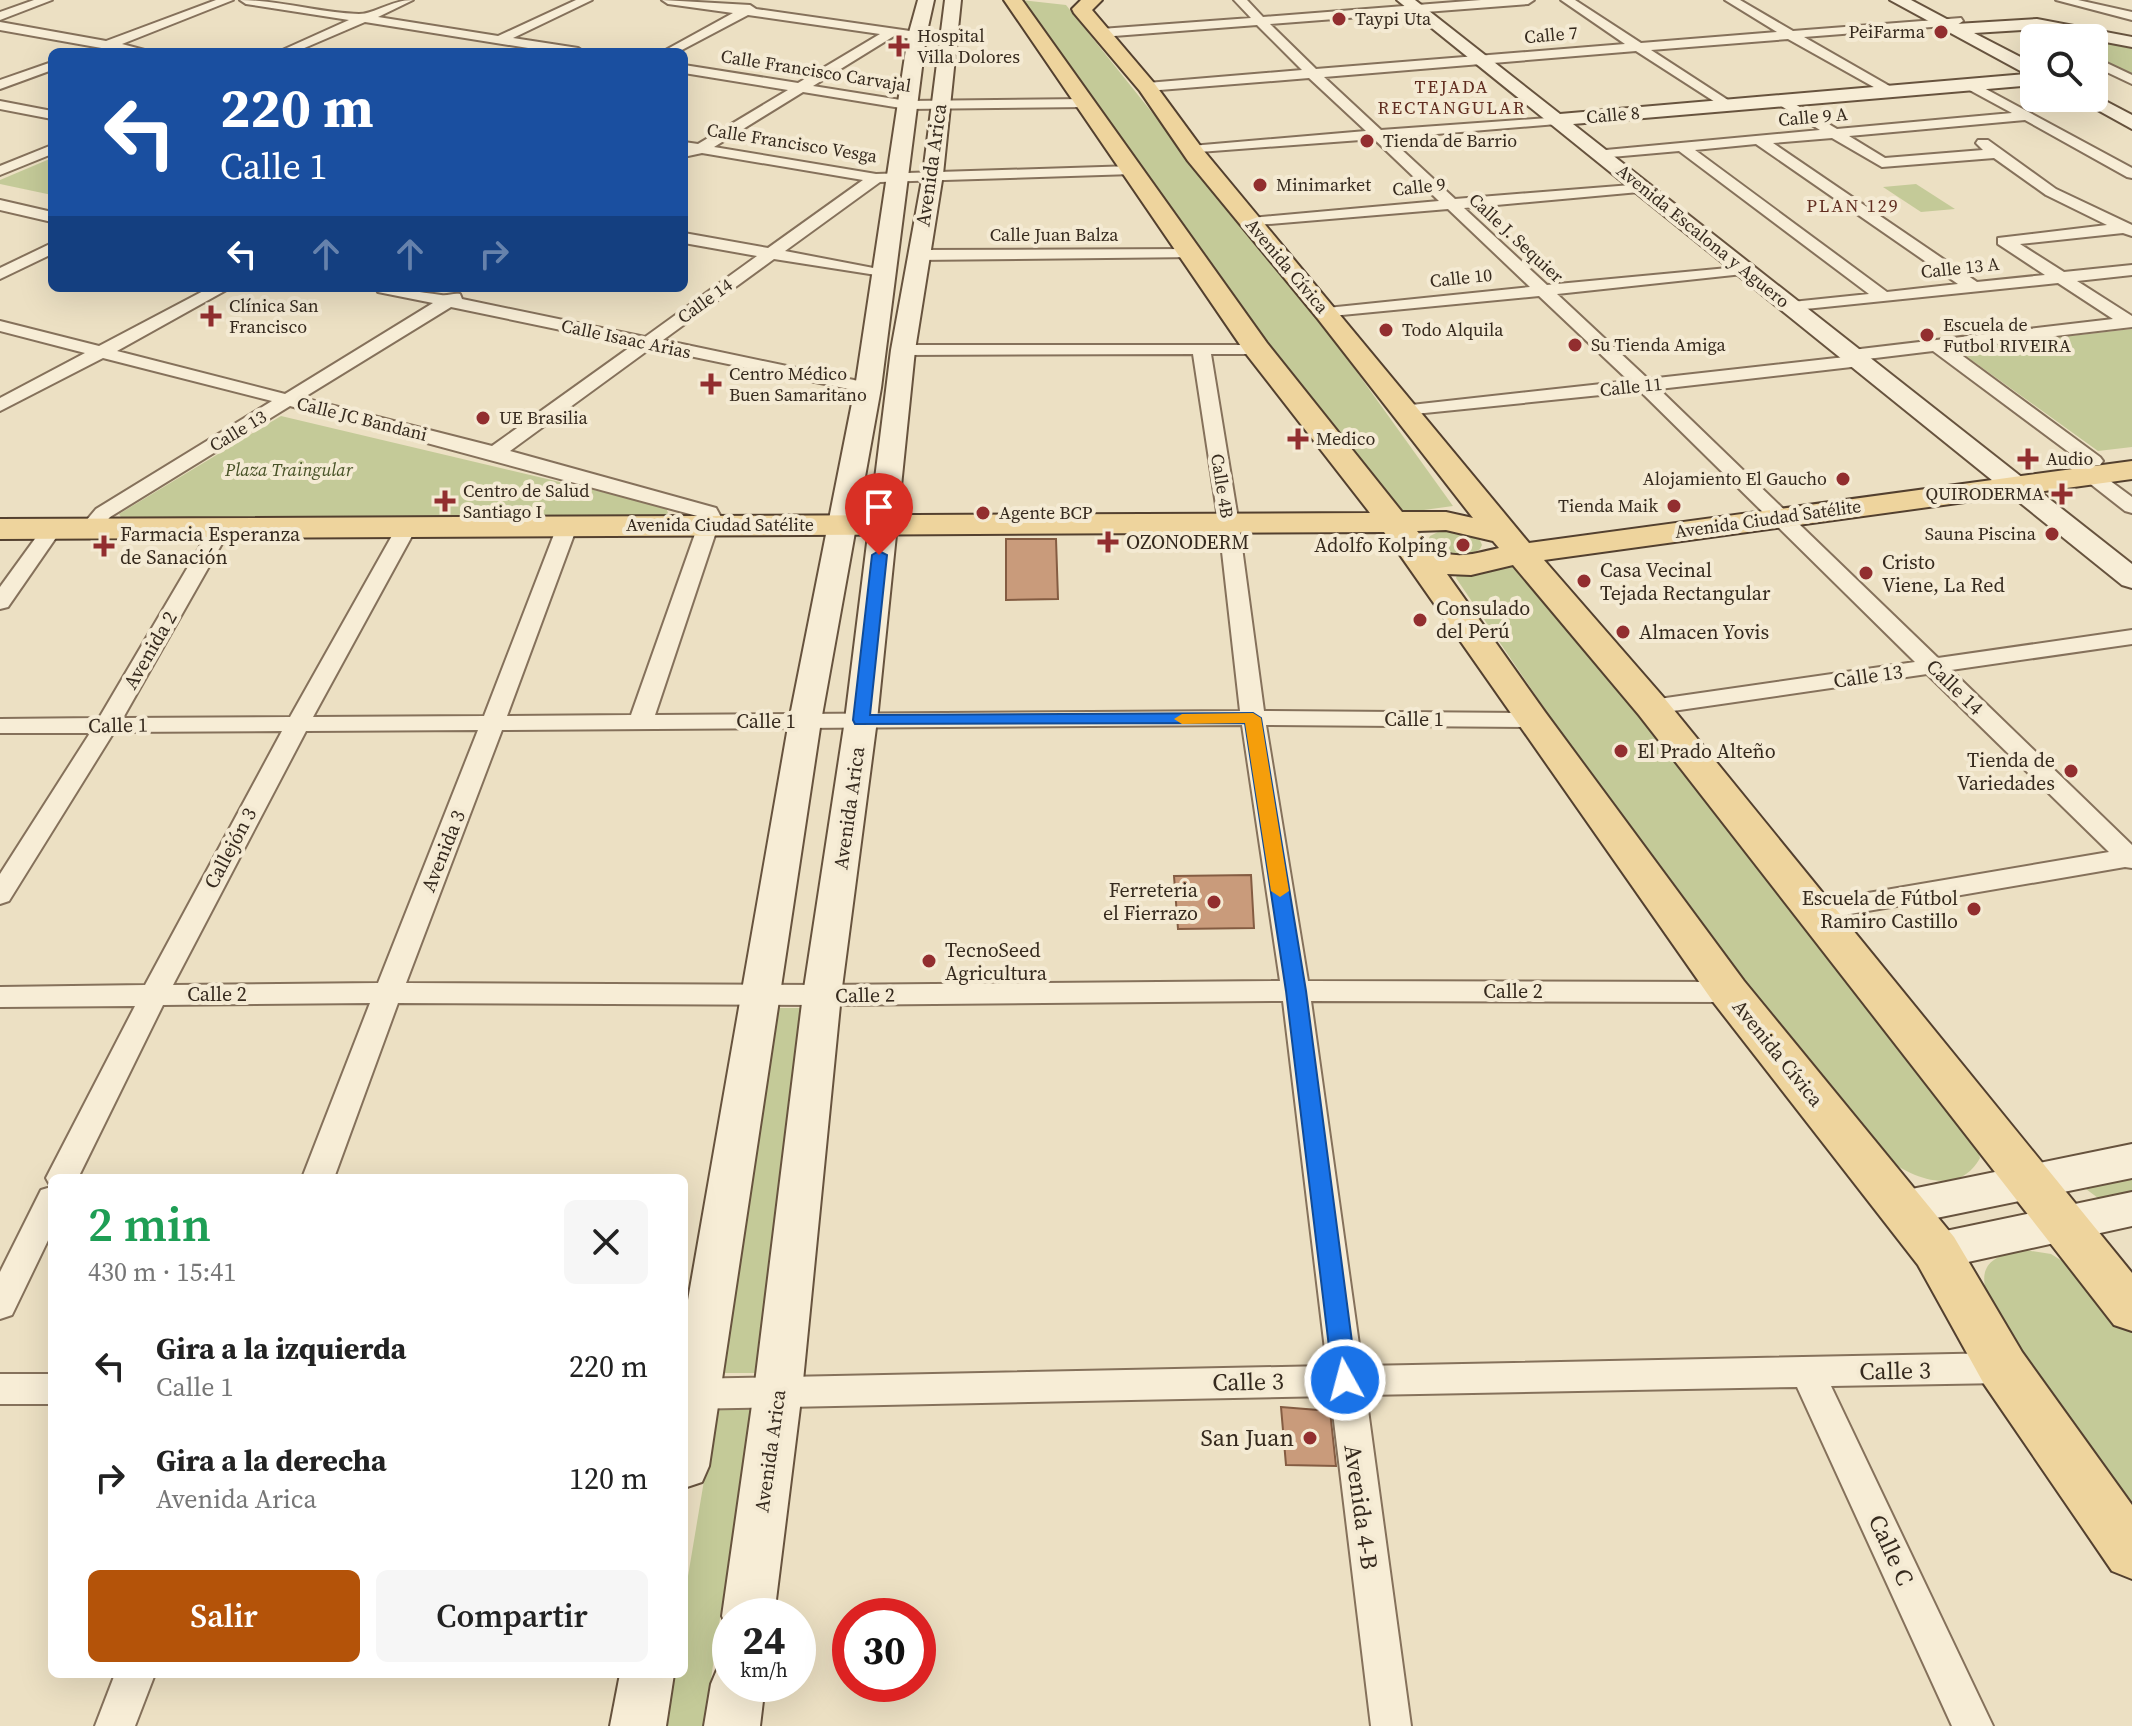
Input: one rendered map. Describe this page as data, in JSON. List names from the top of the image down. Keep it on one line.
{"streets":{"main road":["Avenida Cívica","Avenida Ciudad Satélite"],"street":["Calle 7","Calle Francisco Carvajal","Calle 8","Calle 9 A","Calle Francisco Vesga","Avenida Arica","Calle 9","Calle Juan Balza","Avenida Escalona y Aguero","Calle J. Sequier","Calle 13 A","Calle 10","Calle 14","Calle Isaac Arias","Calle 11","Calle JC Bandani","Calle 13","Calle 4B","Avenida 2","Calle 1","Callejón 3","Avenida 3","Calle 2","Calle 3","Avenida 4-B","Calle C"]},"crossings":[["Calle 7","Avenida Escalona y Aguero"],["Calle 7","Calle J. Sequier"],["Calle 7","Avenida Cívica"],["Calle Francisco Carvajal","Avenida Arica"],["Calle 8","Avenida Escalona y Aguero"],["Calle 8","Calle J. Sequier"],["Calle 8","Avenida Cívica"],["Calle 9 A","Avenida Escalona y Aguero"],["Calle Francisco Vesga","Avenida Arica"],["Calle Francisco Vesga","Calle 14"],["Avenida Arica","Calle Juan Balza"],["Avenida Arica","Calle 14"],["Avenida Arica","Calle Isaac Arias"],["Avenida Arica","Avenida Ciudad Satélite"],["Avenida Arica","Calle 1"],["Avenida Arica","Calle 2"],["Avenida Arica","Calle 3"],["Calle 9","Avenida Escalona y Aguero"],["Calle 9","Calle J. Sequier"],["Calle 9","Avenida Cívica"],["Avenida Escalona y Aguero","Calle 13 A"],["Avenida Escalona y Aguero","Calle 10"],["Avenida Escalona y Aguero","Calle 11"],["Avenida Escalona y Aguero","Avenida Ciudad Satélite"],["Calle J. Sequier","Calle 10"],["Calle J. Sequier","Calle 14"],["Calle J. Sequier","Calle 11"],["Calle J. Sequier","Avenida Ciudad Satélite"],["Avenida Cívica","Calle 10"],["Avenida Cívica","Calle 14"],["Avenida Cívica","Calle 11"],["Avenida Cívica","Calle 13"],["Avenida Cívica","Avenida Ciudad Satélite"],["Avenida Cívica","Calle 1"],["Avenida Cívica","Calle 2"],["Avenida Cívica","Calle 3"],["Calle 14","Calle Isaac Arias"],["Calle 14","Calle JC Bandani"],["Calle 14","Calle 13"],["Calle 14","Avenida Ciudad Satélite"],["Calle Isaac Arias","Calle 13"],["Calle JC Bandani","Calle 13"],["Calle JC Bandani","Avenida Ciudad Satélite"],["Calle 13","Avenida Ciudad Satélite"],["Calle 4B","Avenida Ciudad Satélite"],["Calle 4B","Calle 1"],["Calle 4B","Avenida 4-B"],["Avenida Ciudad Satélite","Avenida 2"],["Avenida Ciudad Satélite","Callejón 3"],["Avenida Ciudad Satélite","Avenida 3"],["Avenida 2","Calle 1"],["Calle 1","Callejón 3"],["Calle 1","Avenida 3"],["Calle 1","Avenida 4-B"],["Callejón 3","Calle 2"],["Avenida 3","Calle 2"],["Calle 2","Avenida 4-B"],["Calle 3","Avenida 4-B"],["Calle 3","Calle C"]],"districts":["TEJADA RECTANGULAR","PLAN 129"],"parks":["Plaza Traingular"],"places":{"other":["Taypi Uta","PeiFarma","Tienda de Barrio","Minimarket","Todo Alquila","Escuela de Futbol RIVEIRA","Su Tienda Amiga","UE Brasilia","Alojamiento El Gaucho","Tienda Maik","Agente BCP","Sauna Piscina","Adolfo Kolping","Cristo Viene, La Red","Casa Vecinal Tejada Rectangular","Consulado del Perú","Almacen Yovis","El Prado Alteño","Tienda de Variedades","Ferreteria el Fierrazo","Escuela de Fútbol Ramiro Castillo","TecnoSeed Agricultura","San Juan"],"health":["Hospital Villa Dolores","Clínica San Francisco","Centro Médico Buen Samaritano","Medico","Audio","QUIRODERMA","Centro de Salud Santiago I","OZONODERM","Farmacia Esperanza de Sanación"]},"page":{"turn":["220 m","Calle 1"],"heading":["2 min","430 m · 15:41"],"list":[{"name":"Gira a la izquierda","note":"Calle 1","value":"220 m"},{"name":"Gira a la derecha","note":"Avenida Arica","value":"120 m"}],"buttons":["Salir","Compartir"],"speed":"24 km/h","limit":"30"}}
